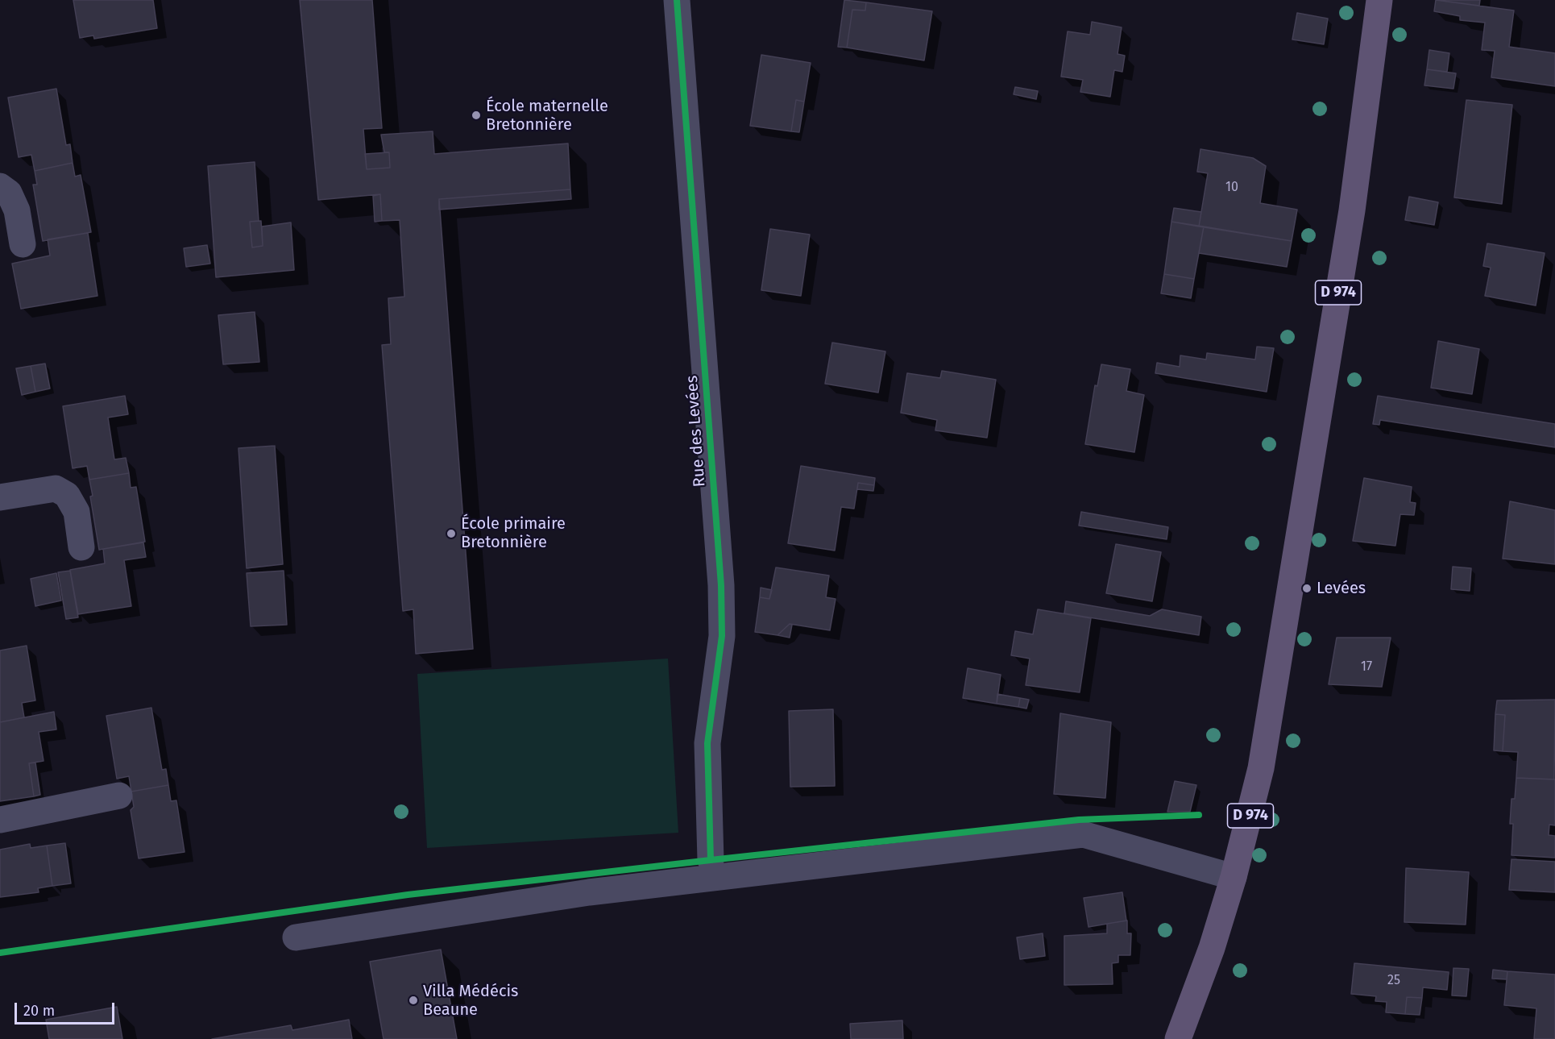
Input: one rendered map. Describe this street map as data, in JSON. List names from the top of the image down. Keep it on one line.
{"streets":{"main road":["D 974"],"street":["Rue des Levées"]},"places":["École maternelle Bretonnière","École primaire Bretonnière","Levées","Villa Médécis Beaune"],"house_numbers":["10","17","25"],"scale_bar":"20 m"}
